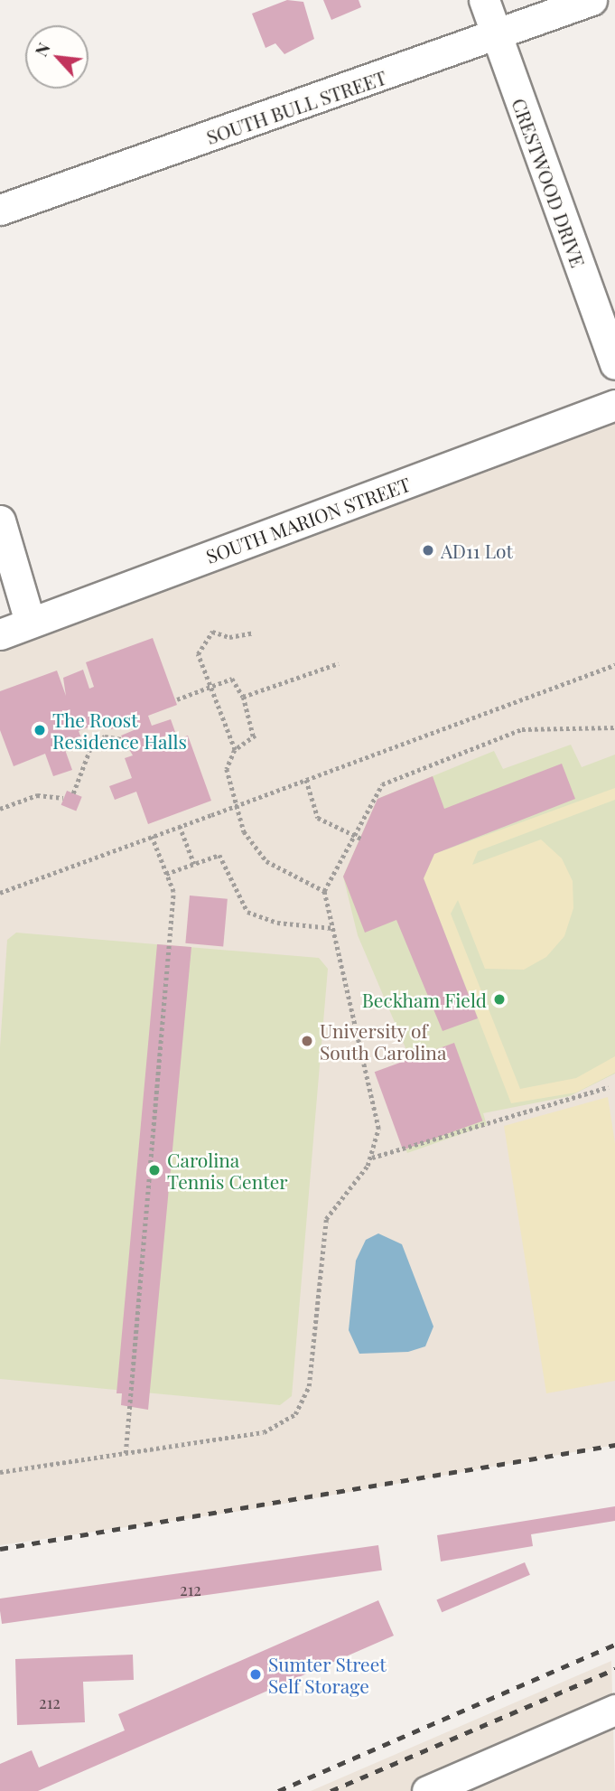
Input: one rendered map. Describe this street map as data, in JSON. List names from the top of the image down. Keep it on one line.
{"streets":{"street":["SOUTH BULL STREET","CRESTWOOD DRIVE","SOUTH MARION STREET"]},"crossings":[["SOUTH BULL STREET","CRESTWOOD DRIVE"]],"places":["AD11 Lot","The Roost Residence Halls","Beckham Field","University of South Carolina","Carolina Tennis Center","Sumter Street Self Storage"],"house_numbers":["212","212"],"north":"top left"}
